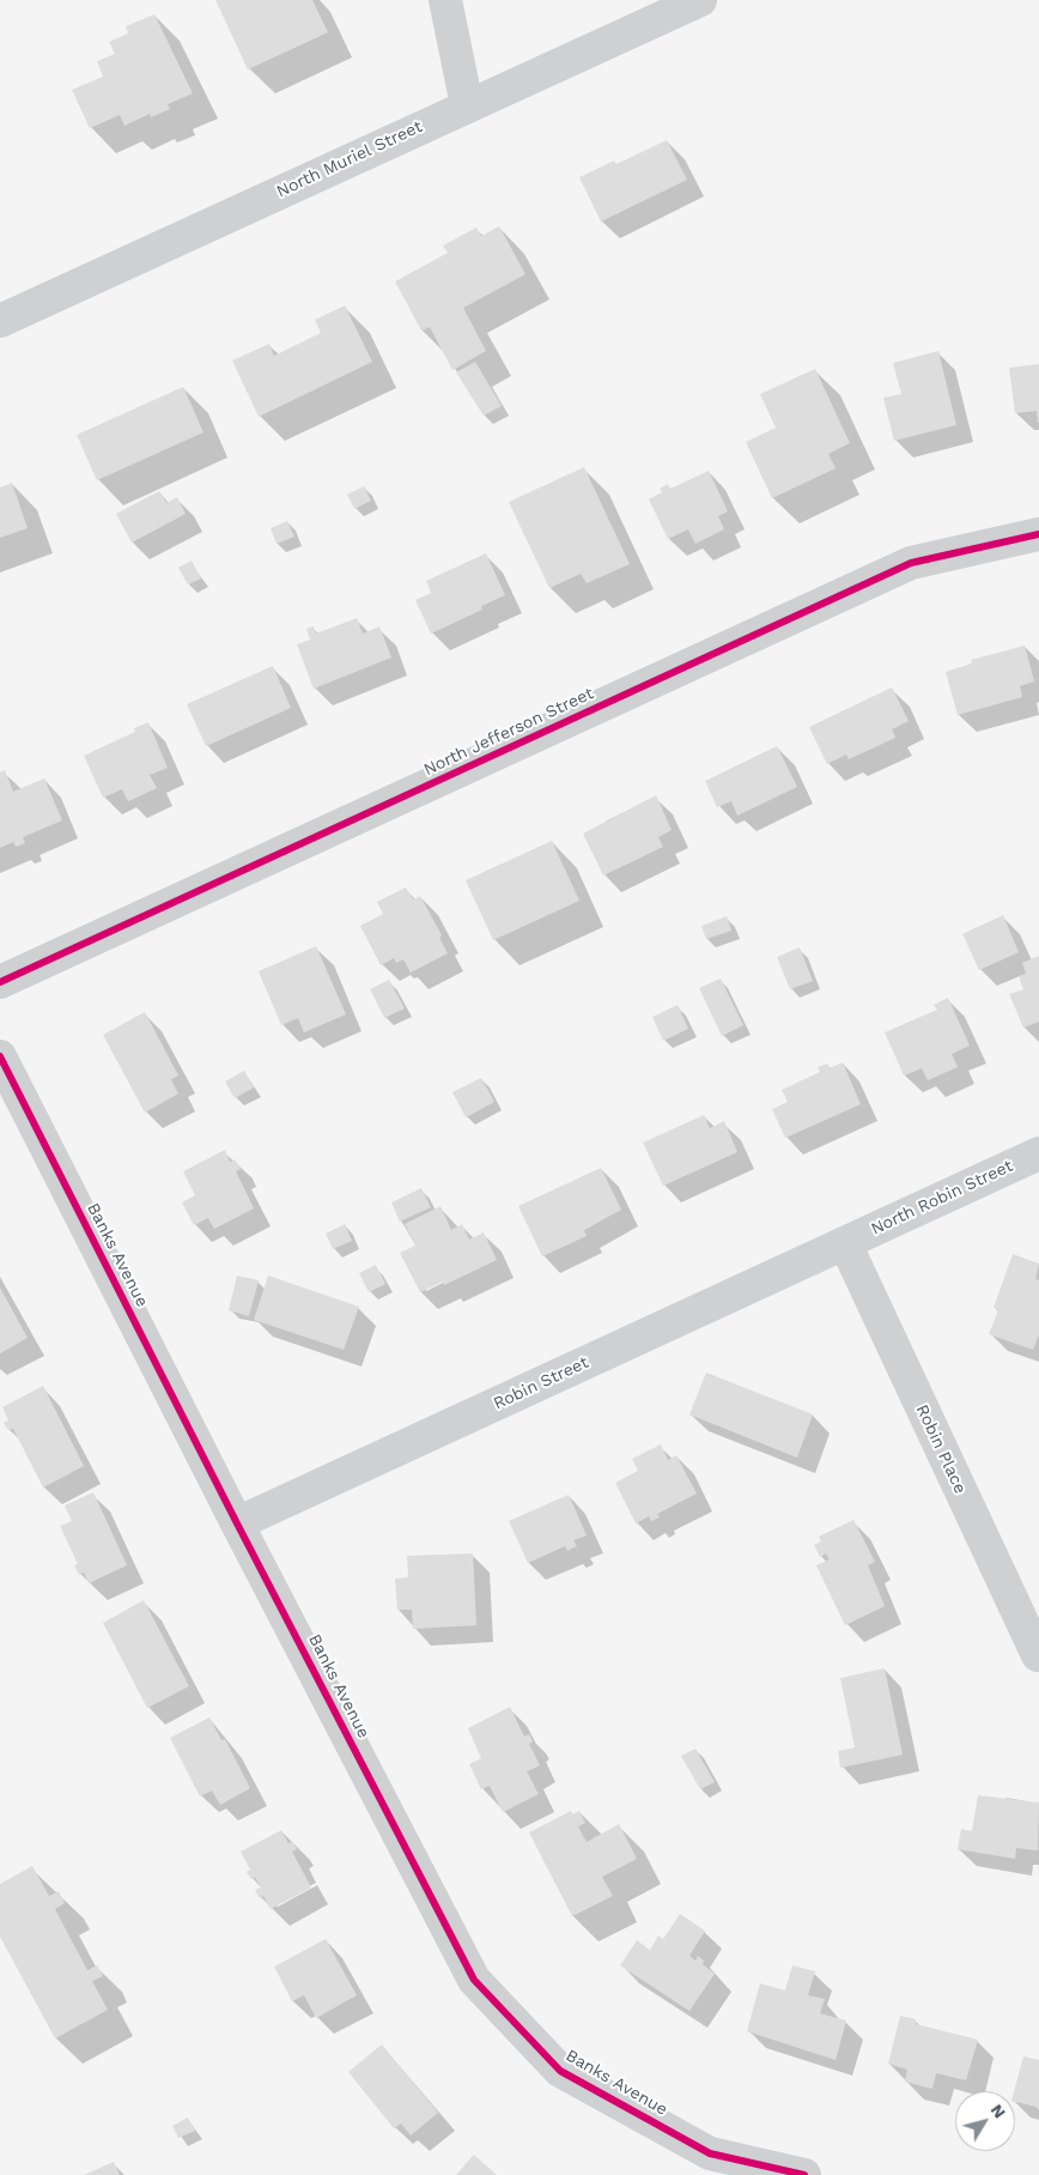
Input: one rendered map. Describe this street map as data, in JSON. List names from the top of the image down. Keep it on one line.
{"streets":{"street":["North Muriel Street","North Jefferson Street","North Robin Street","Banks Avenue","Robin Street","Robin Place"]},"crossings":[["North Robin Street","Robin Street"],["North Robin Street","Robin Place"],["Banks Avenue","Robin Street"],["Robin Street","Robin Place"]],"north":"top right"}
